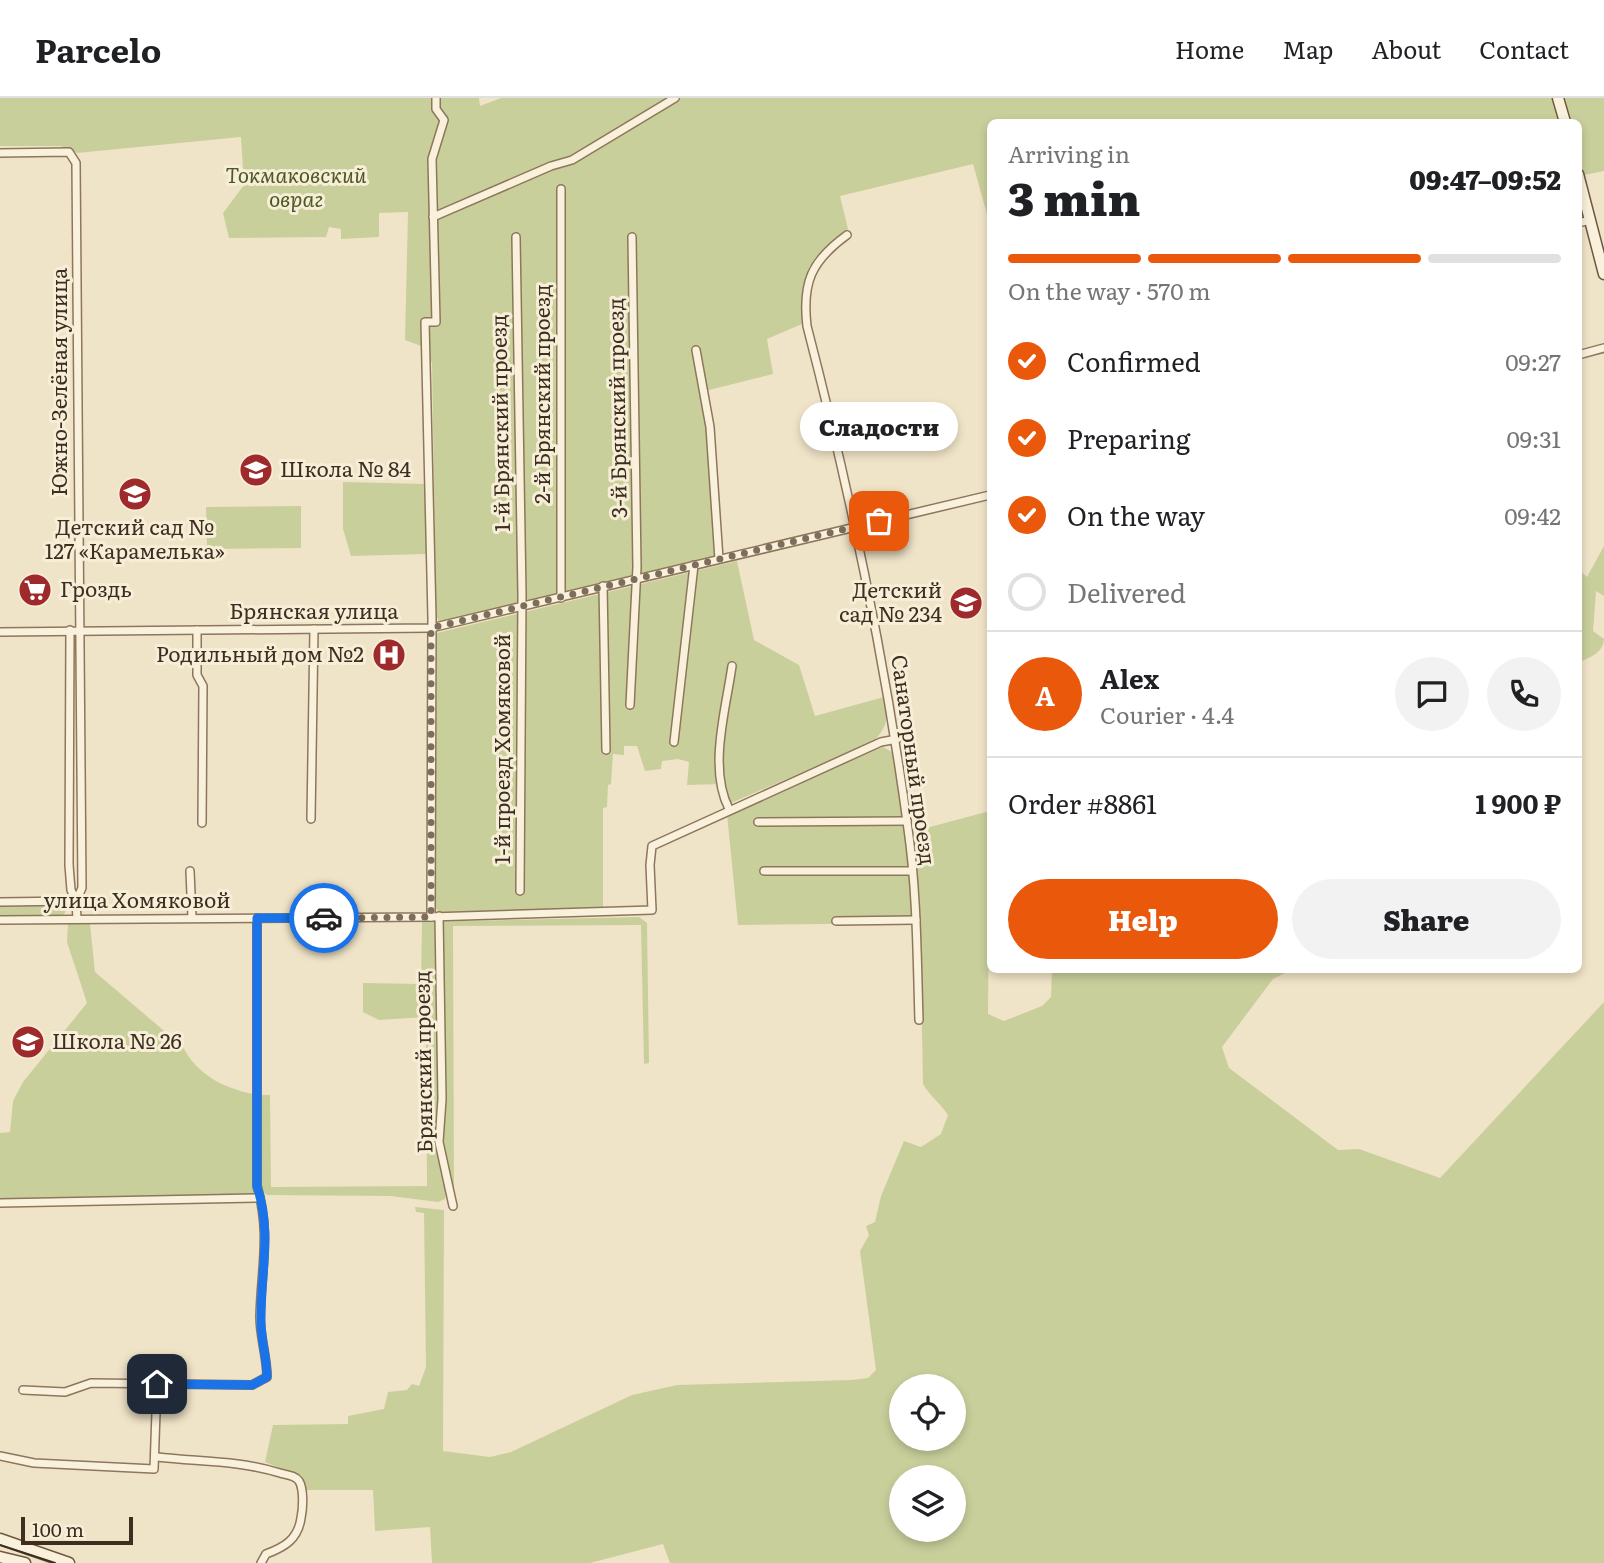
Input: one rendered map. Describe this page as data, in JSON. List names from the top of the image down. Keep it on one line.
{"streets":{"street":["Южно-Зелёная улица","2-й Брянский проезд","3-й Брянский проезд","1-й Брянский проезд","Брянская улица","1-й проезд Хомяковой","Санаторный проезд","улица Хомяковой","Брянский проезд"]},"crossings":[["Южно-Зелёная улица","Брянская улица"],["Южно-Зелёная улица","улица Хомяковой"],["2-й Брянский проезд","Брянская улица"],["3-й Брянский проезд","Брянская улица"],["1-й Брянский проезд","Брянская улица"],["1-й Брянский проезд","1-й проезд Хомяковой"],["Брянская улица","1-й проезд Хомяковой"],["Брянская улица","Санаторный проезд"],["Брянская улица","Брянский проезд"],["улица Хомяковой","Брянский проезд"]],"parks":["Токмаковский овраг"],"places":{"school or university":["Школа № 84","Детский сад № 127 «Карамелька»","Детский сад № 234","Школа № 26"],"other":["Сладости"],"supermarket":["Гроздь"],"hospital":["Родильный дом №2"]},"scale_bar":"100 m","page":{"header":"Parcelo","nav":["Home","Map","About","Contact"],"heading":["3 min","Arriving in","09:47–09:52"],"panel":["Alex","Courier · 4.4","Order #8861","1 900 ₽"],"bar":"On the way · 570 m","list":[["Confirmed","09:27"],["Preparing","09:31"],["On the way","09:42"],"Delivered"],"bubble":"Сладости","round":"A","buttons":["Help","Share"],"scale":"100 m"}}
